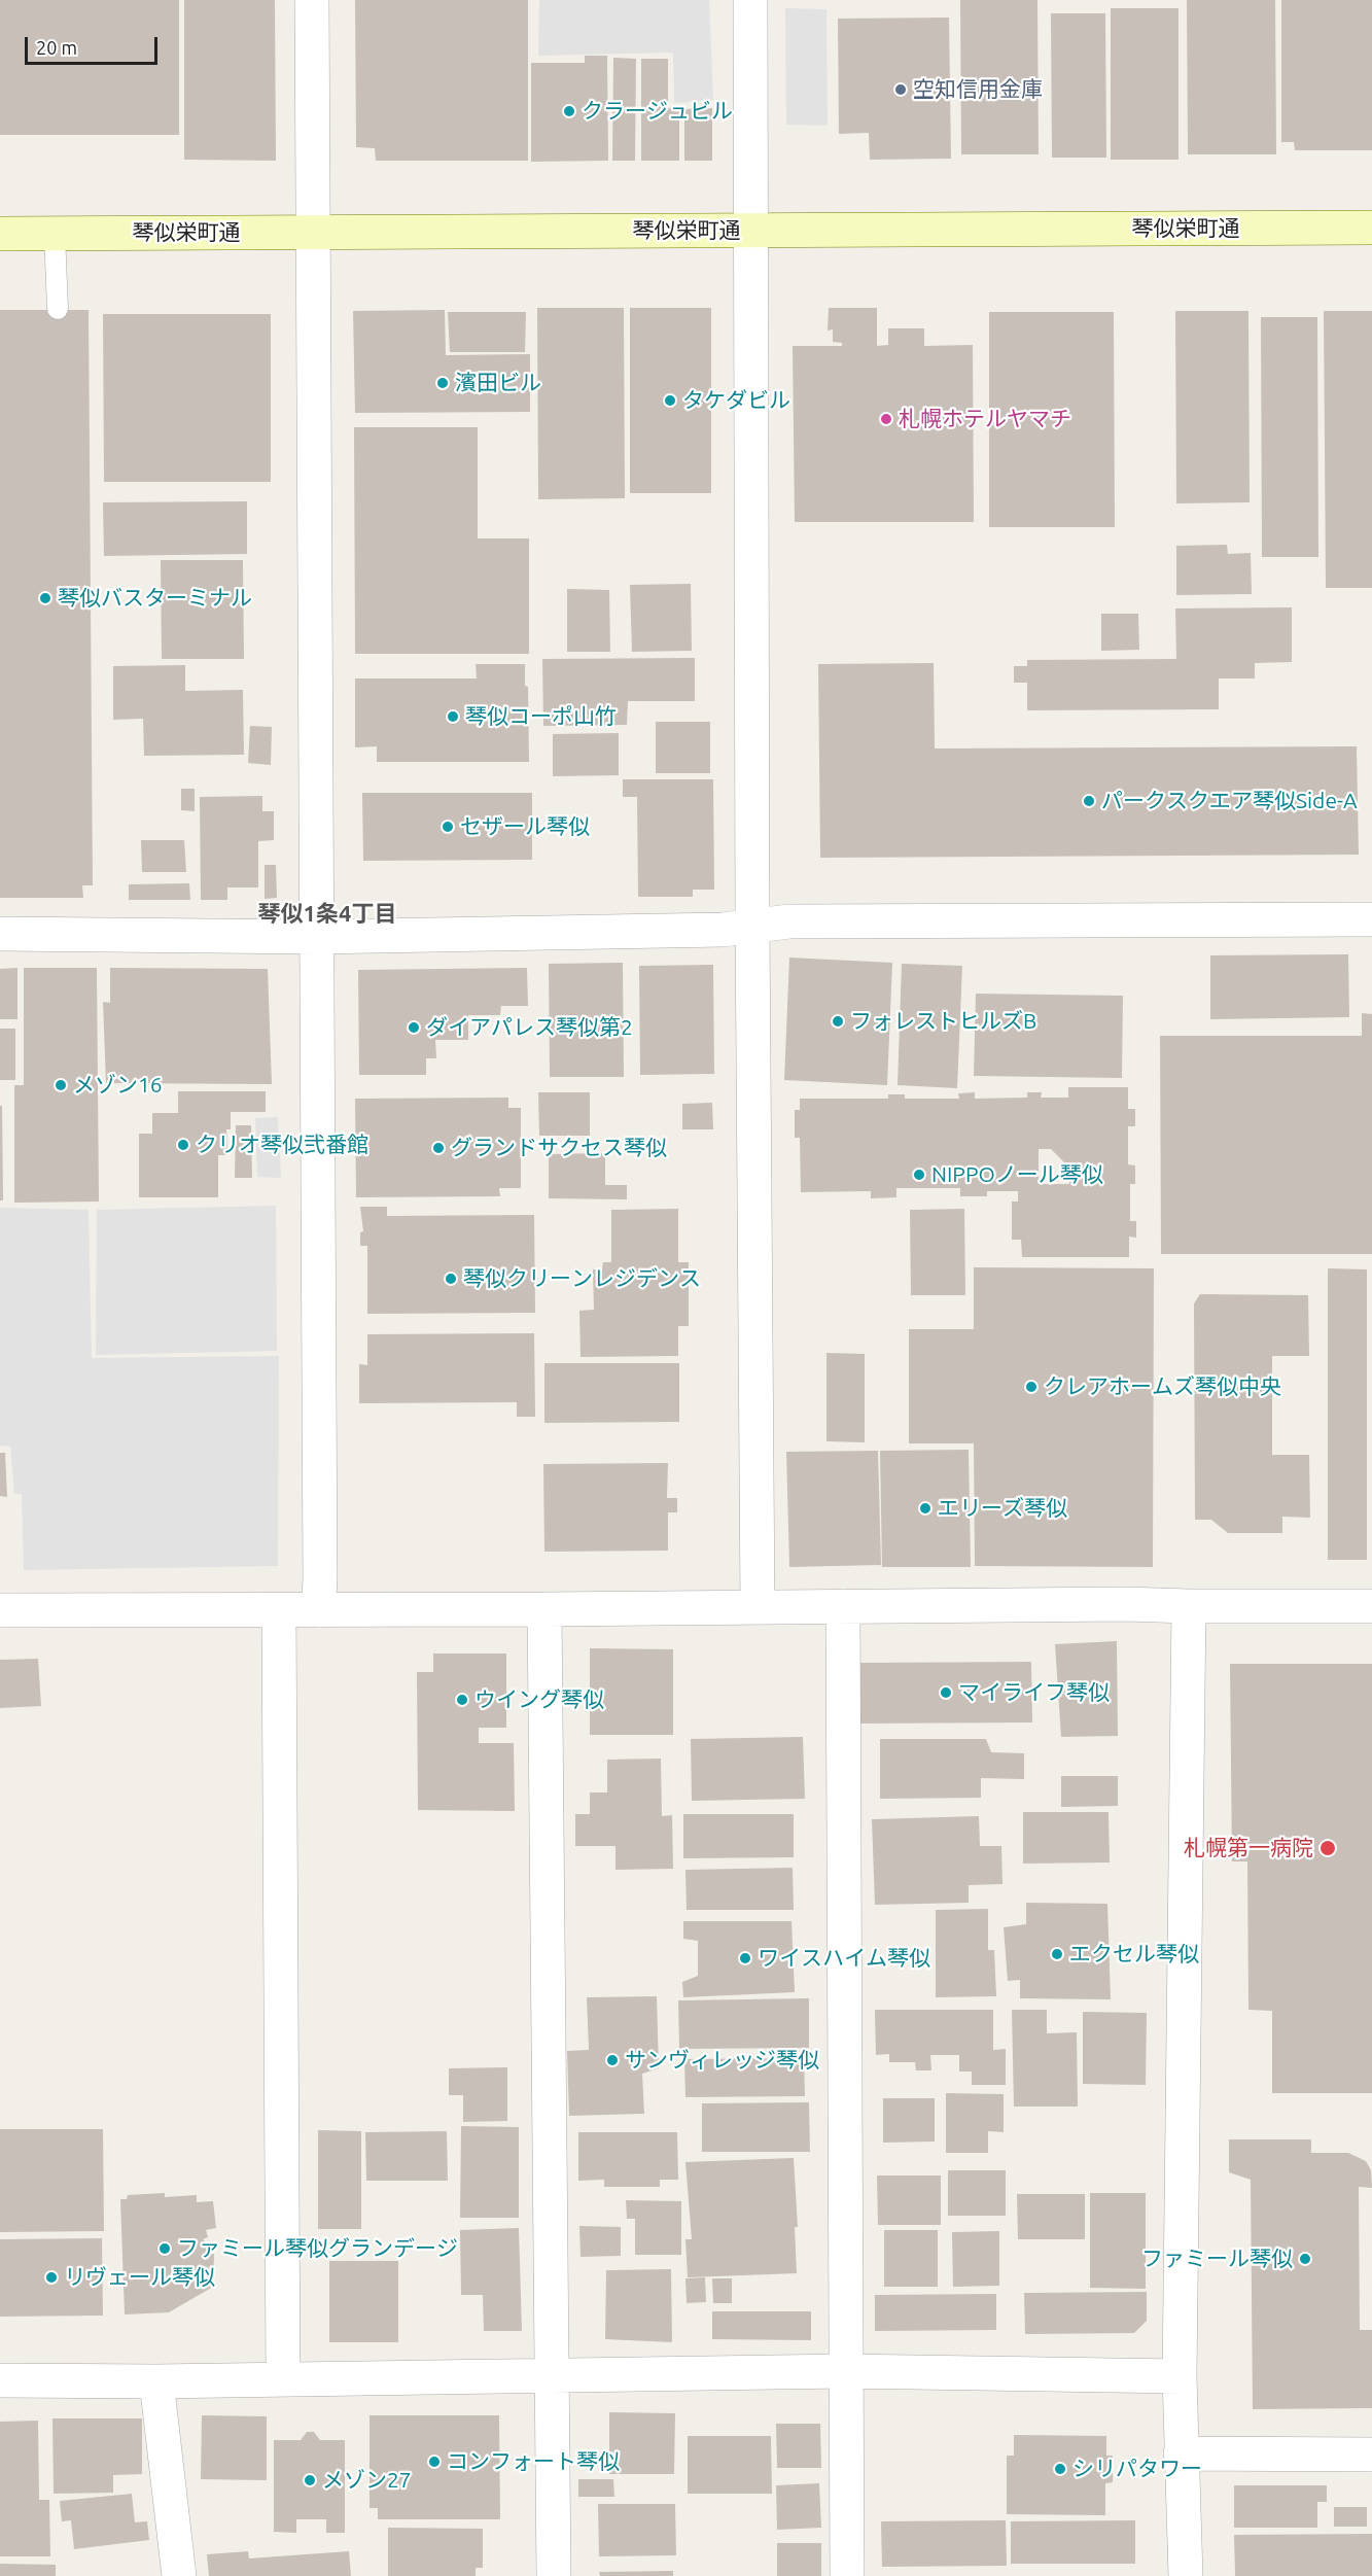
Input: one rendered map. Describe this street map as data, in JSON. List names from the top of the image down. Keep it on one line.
{"streets":{"main road":["琴似栄町通"]},"districts":["琴似1条4丁目"],"places":["空知信用金庫","クラージュビル","濱田ビル","タケダビル","札幌ホテルヤマチ","琴似バスターミナル","琴似コーポ山竹","パークスクエア琴似Side-A","セザール琴似","フォレストヒルズB","ダイアパレス琴似第2","メゾン16","クリオ琴似弐番館","グランドサクセス琴似","NIPPOノール琴似","琴似クリーンレジデンス","クレアホームズ琴似中央","エリーズ琴似","マイライフ琴似","ウイング琴似","札幌第一病院","エクセル琴似","ワイスハイム琴似","サンヴィレッジ琴似","ファミール琴似グランデージ","ファミール琴似","リヴェール琴似","コンフォート琴似","シリパタワー","メゾン27"],"scale_bar":"20 m"}
